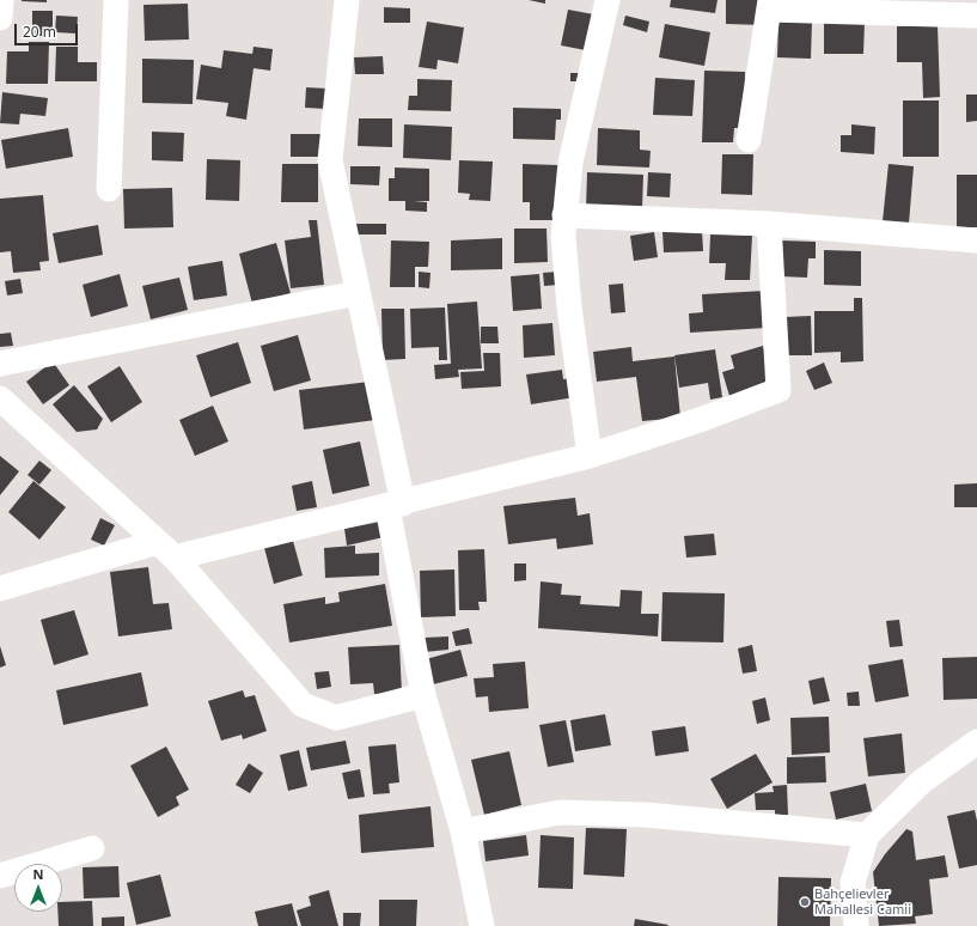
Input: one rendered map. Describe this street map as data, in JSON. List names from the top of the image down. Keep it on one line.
{"places":["Bahçelievler Mahallesi Camii"],"scale_bar":"20 m","north":"top"}
